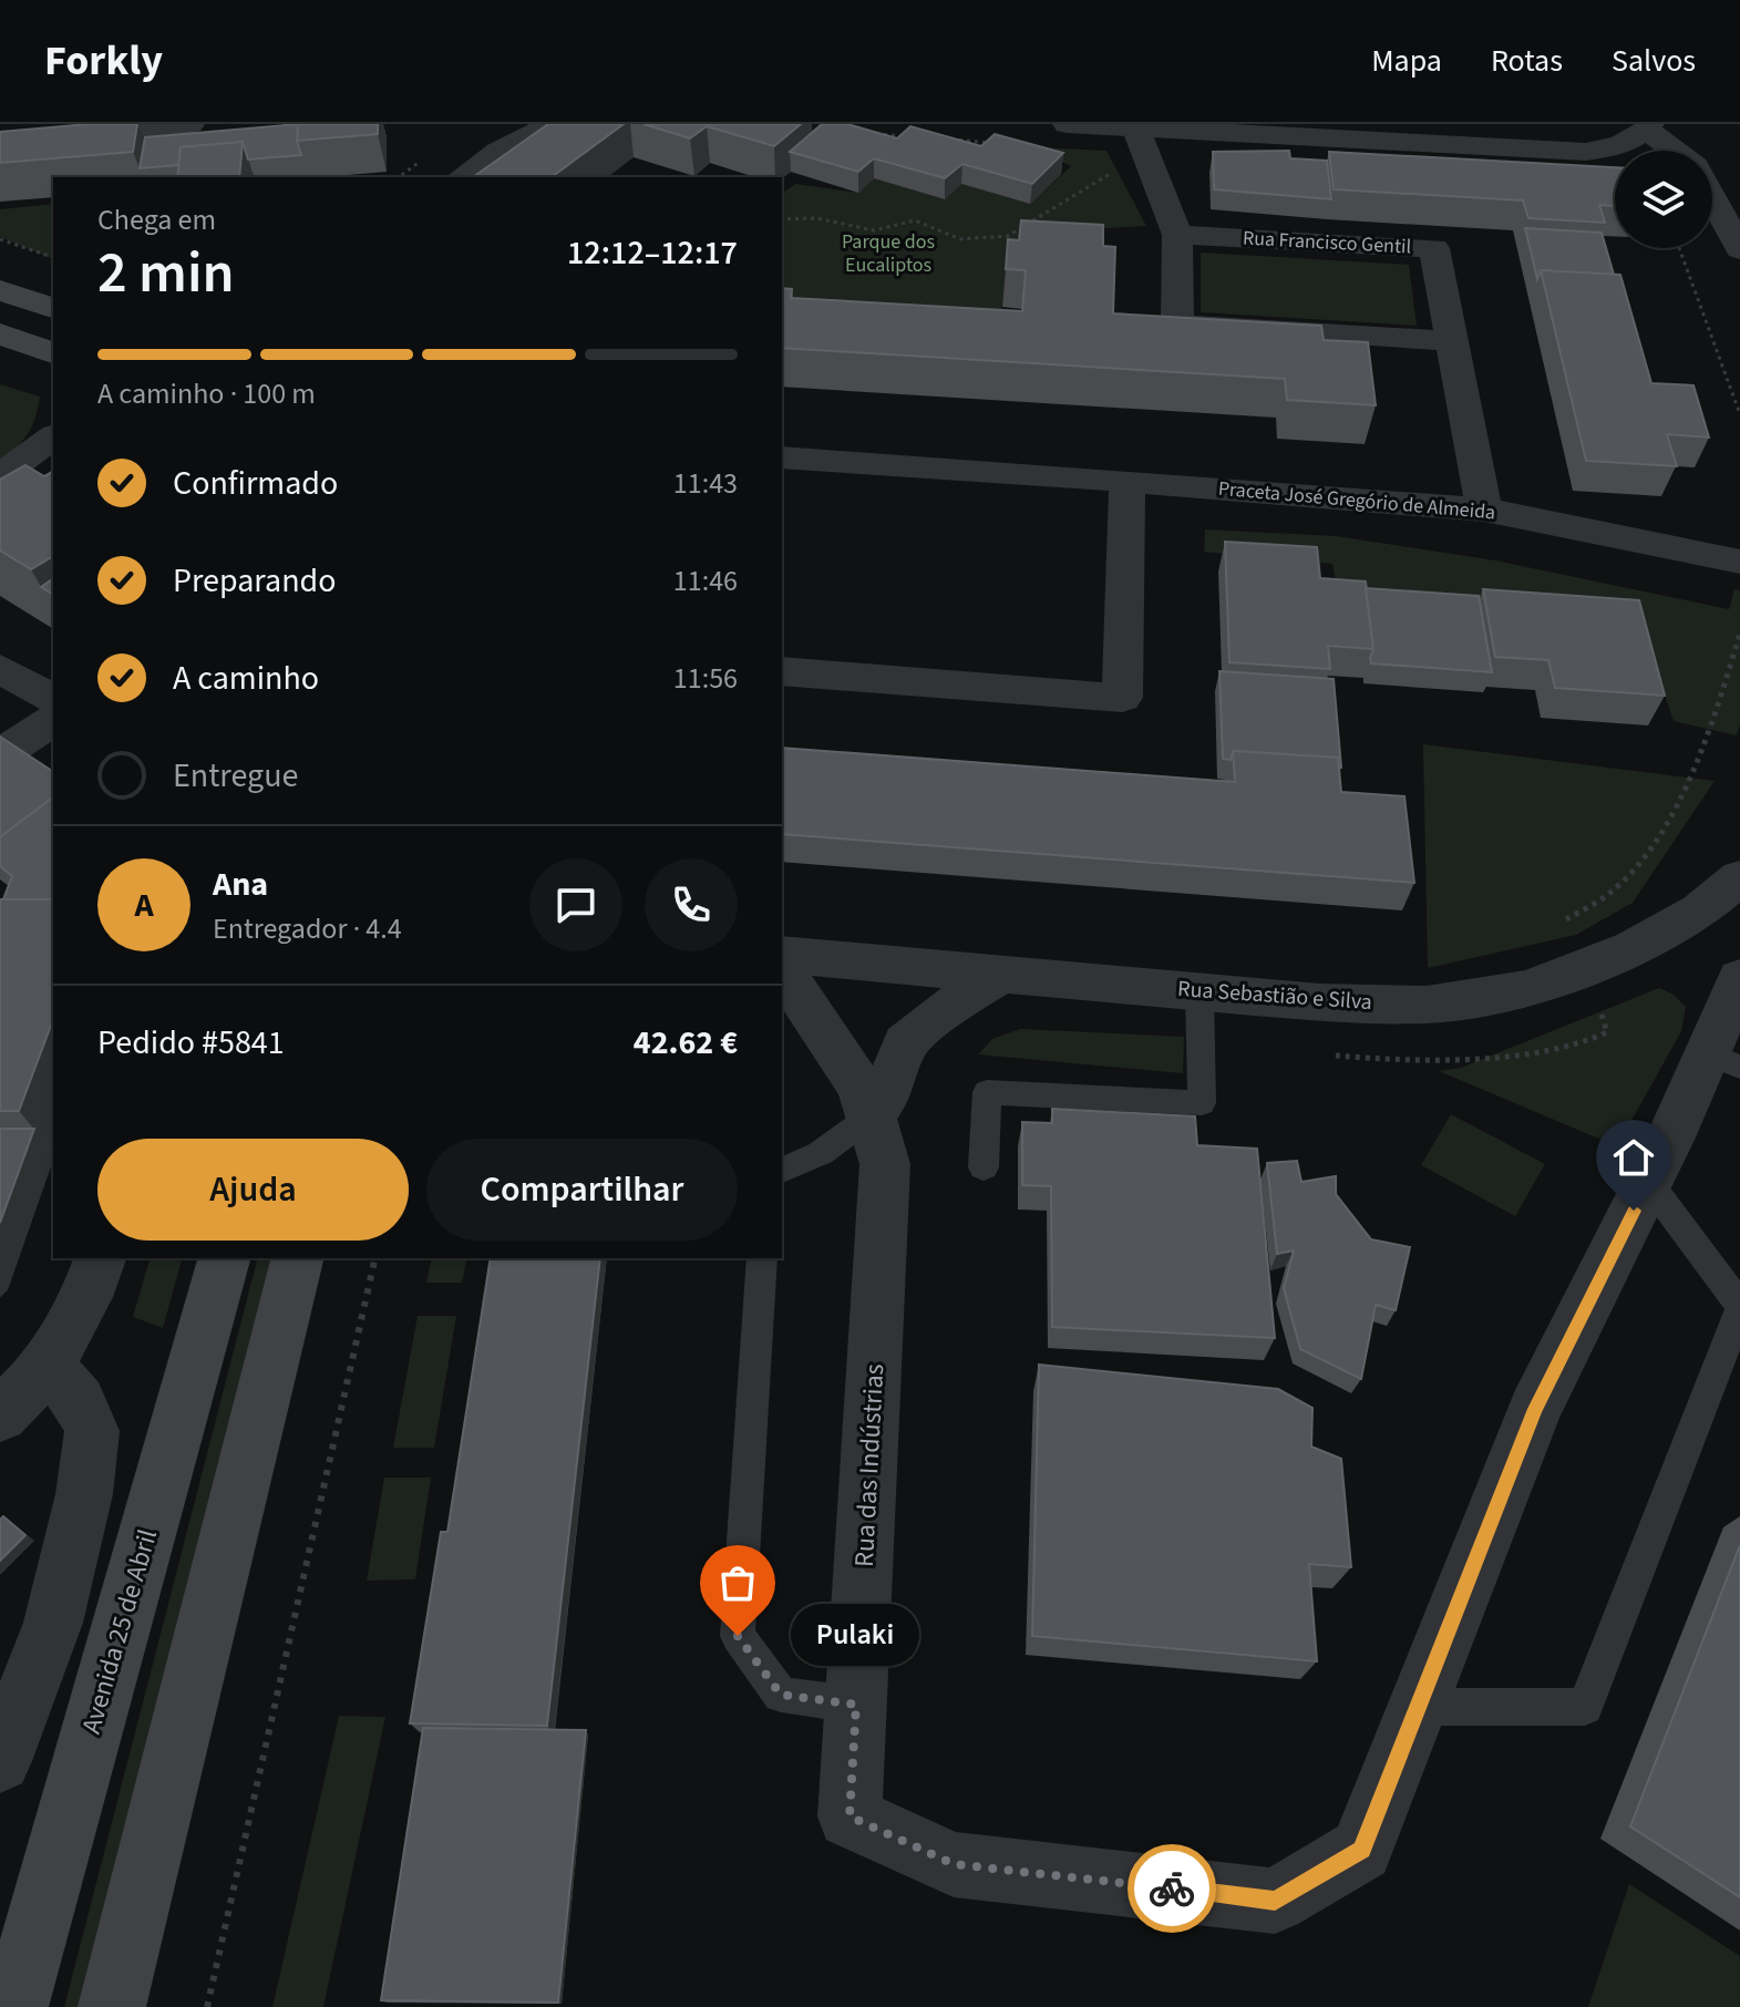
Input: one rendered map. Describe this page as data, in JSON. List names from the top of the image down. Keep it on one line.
{"streets":{"main road":["Avenida 25 de Abril"],"street":["Rua Francisco Gentil","Praceta José Gregório de Almeida","Rua Sebastião e Silva","Rua das Indústrias"]},"crossings":[["Rua Francisco Gentil","Praceta José Gregório de Almeida"]],"parks":["Parque dos Eucaliptos"],"places":["Pulaki"],"page":{"header":"Forkly","nav":["Mapa","Rotas","Salvos"],"heading":["2 min","Chega em","12:12–12:17"],"panel":["Ana","Entregador · 4.4","Pedido #5841","42.62 €"],"bar":"A caminho · 100 m","list":[["Confirmado","11:43"],["Preparando","11:46"],["A caminho","11:56"],"Entregue"],"round":"A","buttons":["Ajuda","Compartilhar"],"bubble":"Pulaki"}}
